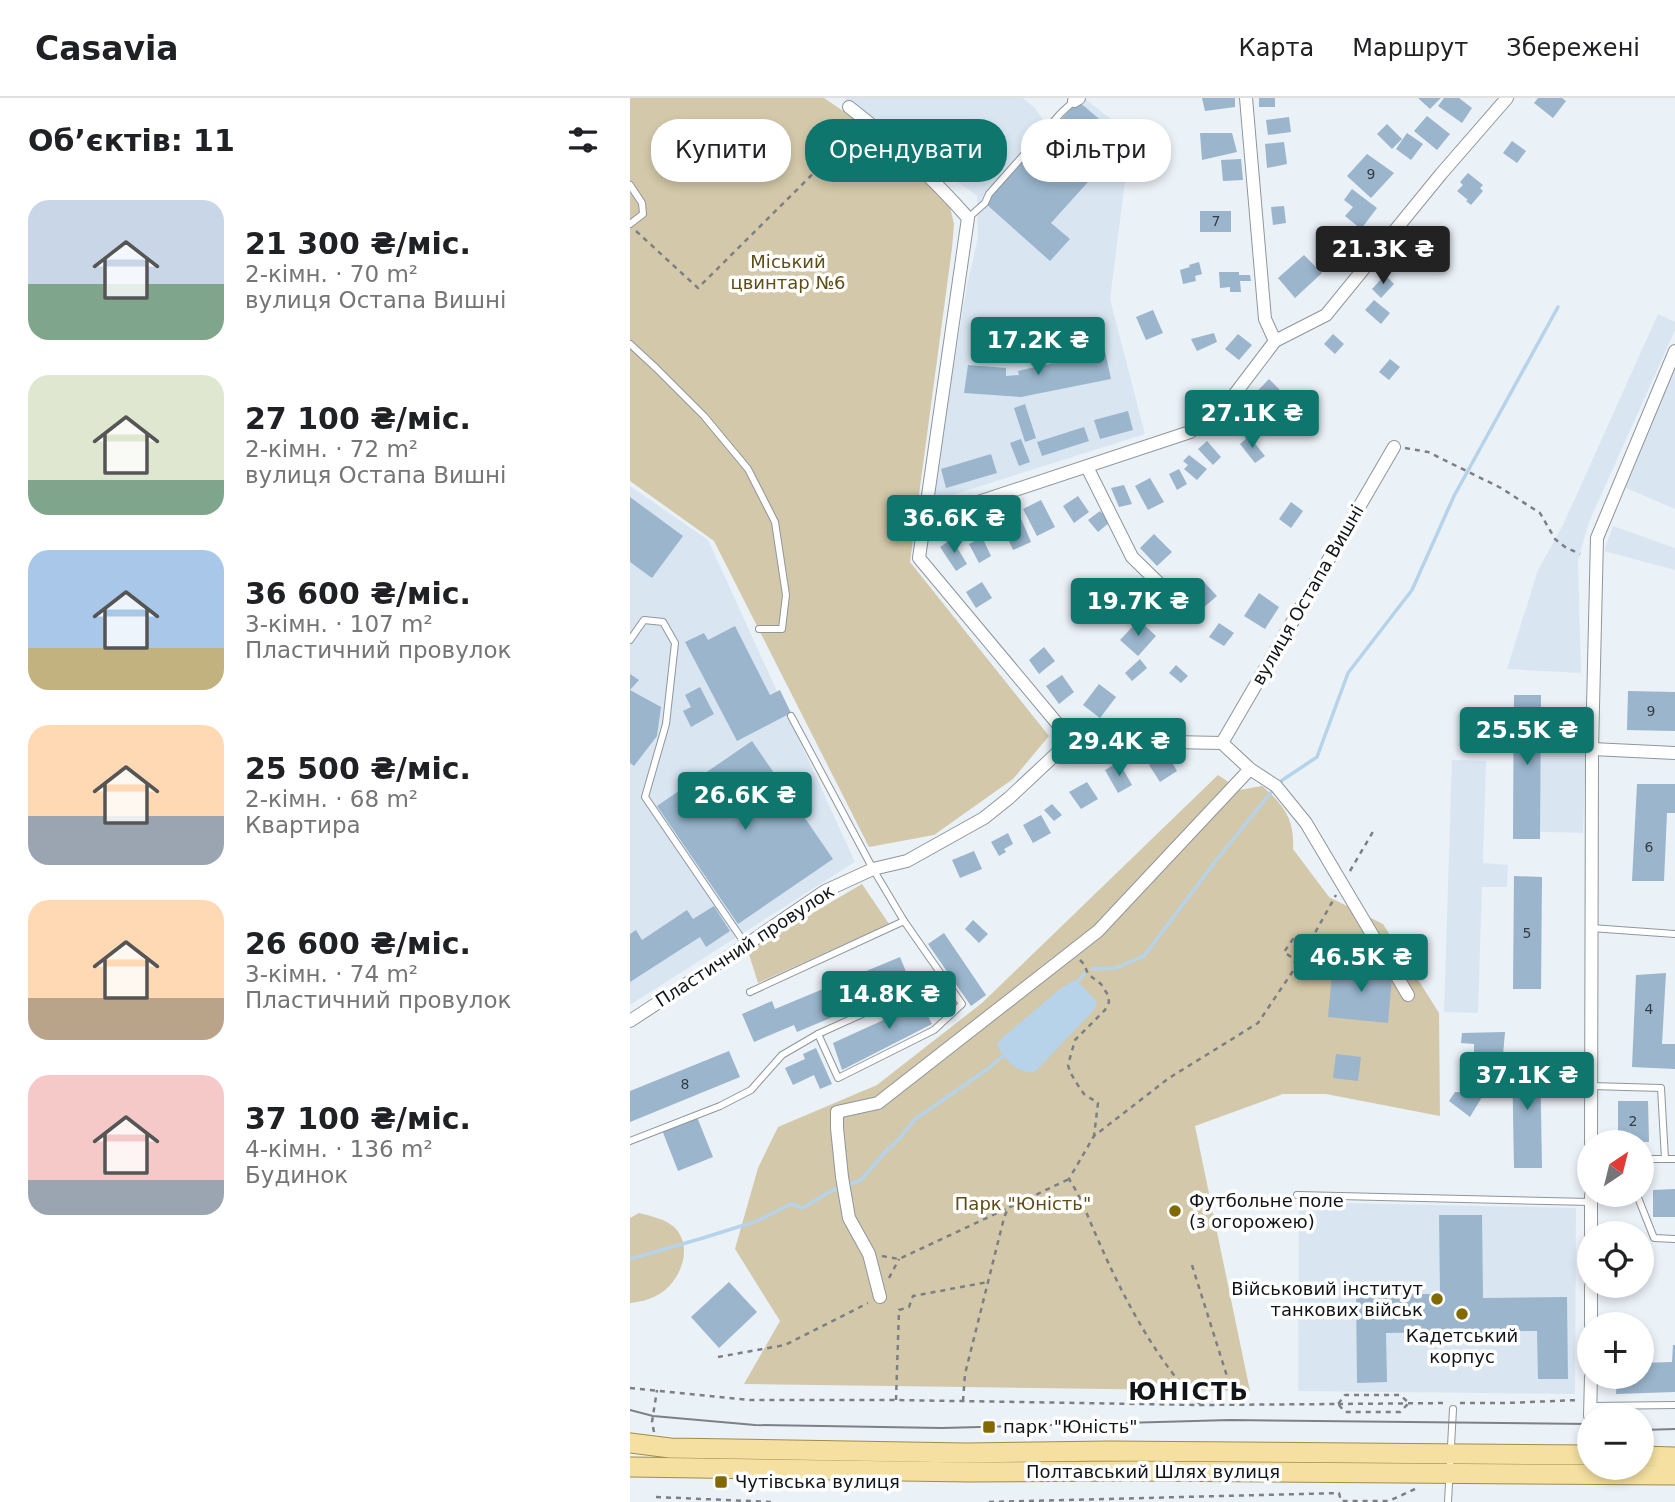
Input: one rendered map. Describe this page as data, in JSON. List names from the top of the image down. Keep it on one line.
{"streets":{"main road":["Полтавський Шлях вулиця"],"street":["вулиця Остапа Вишні","Пластичний провулок"]},"districts":["ЮНІСТЬ"],"parks":["Міський цвинтар №6","Парк \"Юність\""],"places":{"other":["Футбольне поле (з огорожею)","Військовий інститут танкових військ","Кадетський корпус"],"transit":["парк \"Юність\"","Чутівська вулиця"]},"house_numbers":["9","7","9","6","5","4","8","2"],"north":"top right","page":{"header":"Casavia","nav":["Карта","Маршрут","Збережені"],"heading":"Об’єктів: 11","chip":["Купити","Орендувати","Фільтри"],"list":[{"name":"21 300 ₴/міс.","note":"2-кімн. · 70 m² · вулиця Остапа Вишні"},{"name":"27 100 ₴/міс.","note":"2-кімн. · 72 m² · вулиця Остапа Вишні"},{"name":"36 600 ₴/міс.","note":"3-кімн. · 107 m² · Пластичний провулок"},{"name":"25 500 ₴/міс.","note":"2-кімн. · 68 m² · Квартира"},{"name":"26 600 ₴/міс.","note":"3-кімн. · 74 m² · Пластичний провулок"},{"name":"37 100 ₴/міс.","note":"4-кімн. · 136 m² · Будинок"}],"price":["21.3K ₴","17.2K ₴","27.1K ₴","36.6K ₴","19.7K ₴","25.5K ₴","29.4K ₴","26.6K ₴","46.5K ₴","14.8K ₴","37.1K ₴"],"map_buttons":["+","−"]}}
